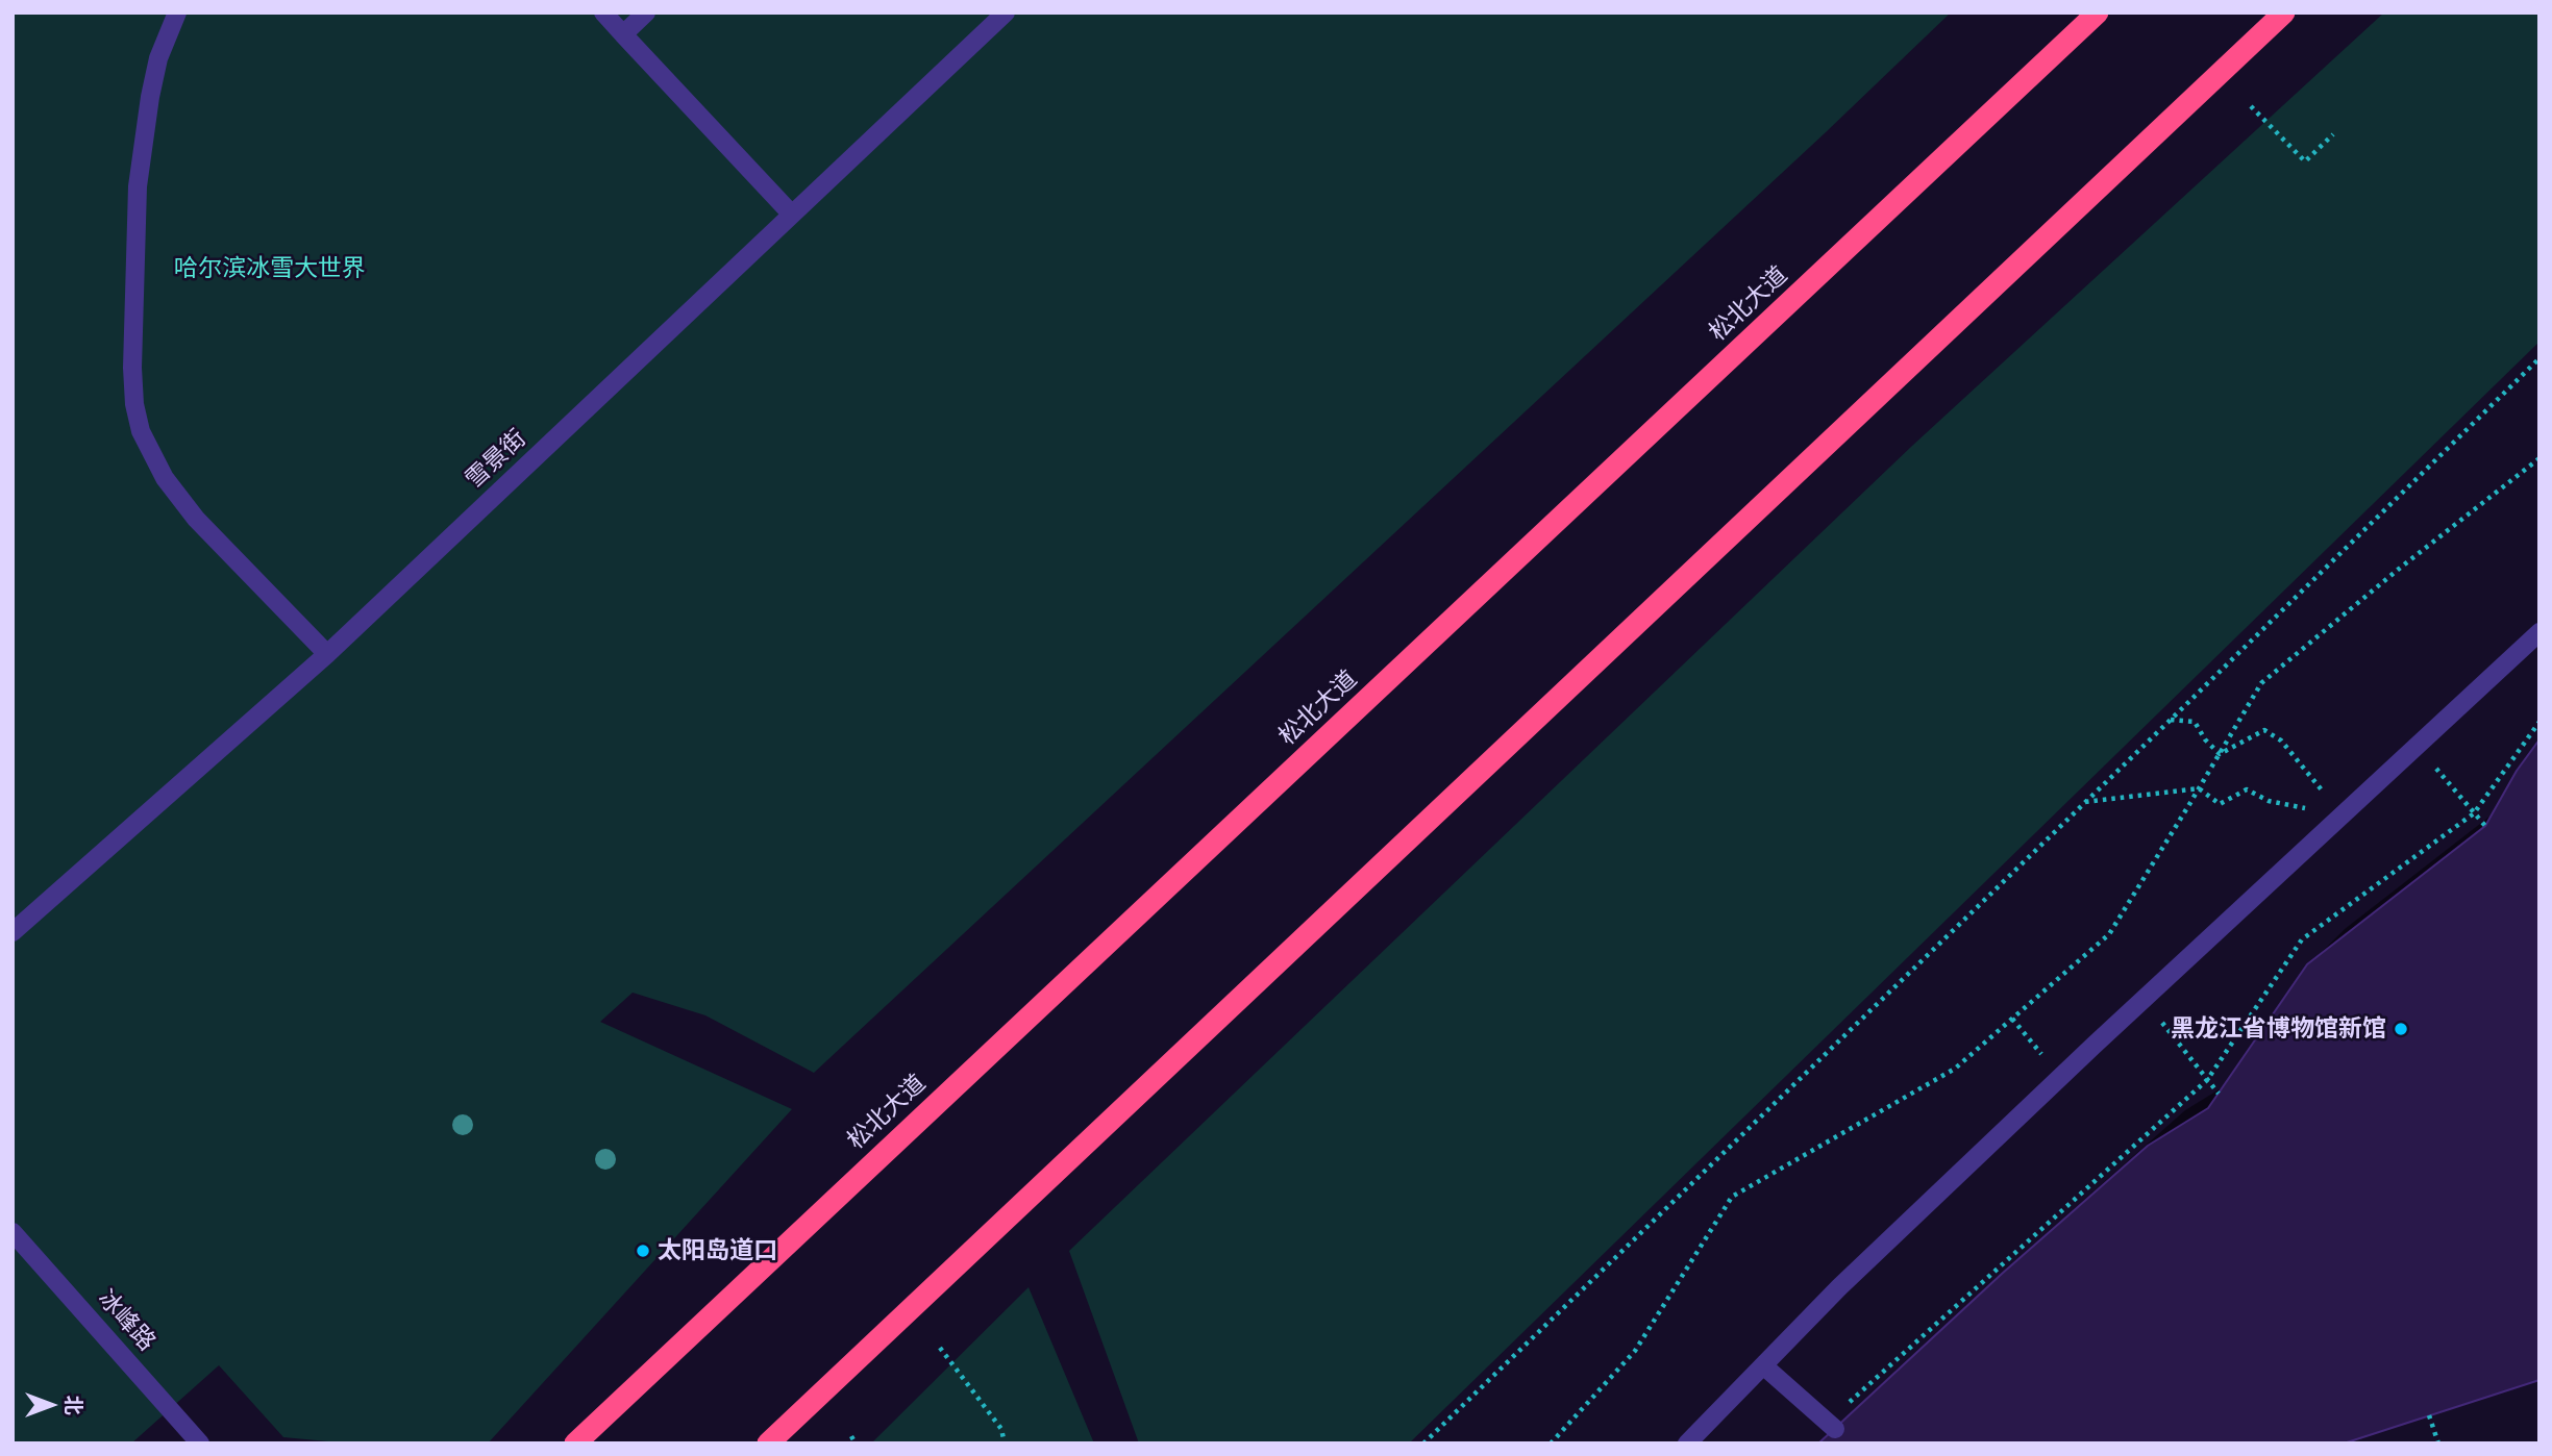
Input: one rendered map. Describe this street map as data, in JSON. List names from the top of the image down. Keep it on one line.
{"streets":{"highway":["松北大道"],"street":["雪景街","冰峰路"]},"parks":["哈尔滨冰雪大世界"],"places":["黑龙江省博物馆新馆","太阳岛道口"],"north":"right"}
